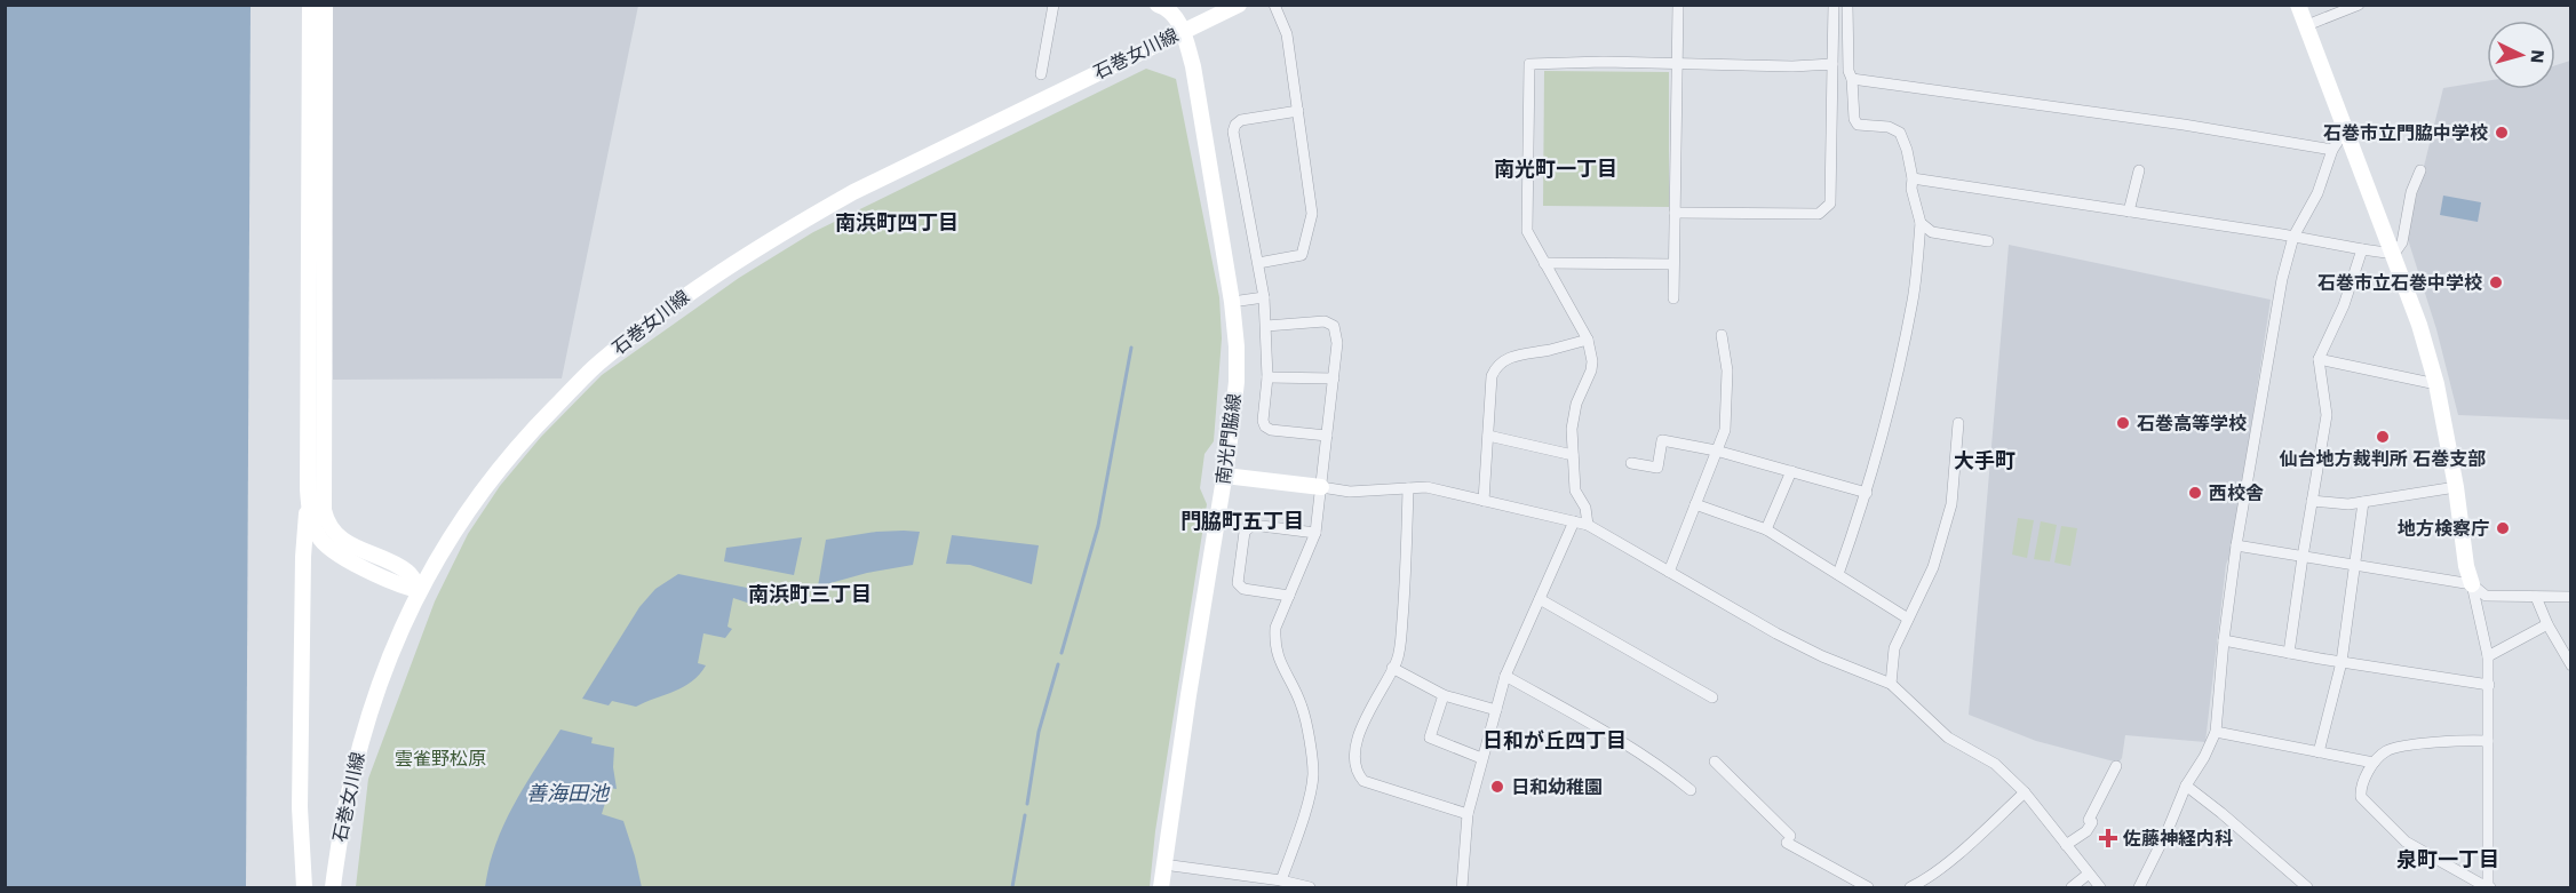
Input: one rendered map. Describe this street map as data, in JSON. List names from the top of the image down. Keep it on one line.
{"streets":{"street":["石巻女川線","南光門脇線"]},"crossings":[["石巻女川線","南光門脇線"]],"districts":["南光町一丁目","南浜町四丁目","大手町","門脇町五丁目","南浜町三丁目","日和が丘四丁目","泉町一丁目"],"water":["善海田池"],"parks":["雲雀野松原"],"places":{"other":["石巻市立門脇中学校","石巻市立石巻中学校","石巻高等学校","仙台地方裁判所 石巻支部","西校舎","地方検察庁","日和幼稚園"],"health":["佐藤神経内科"]},"north":"right"}
